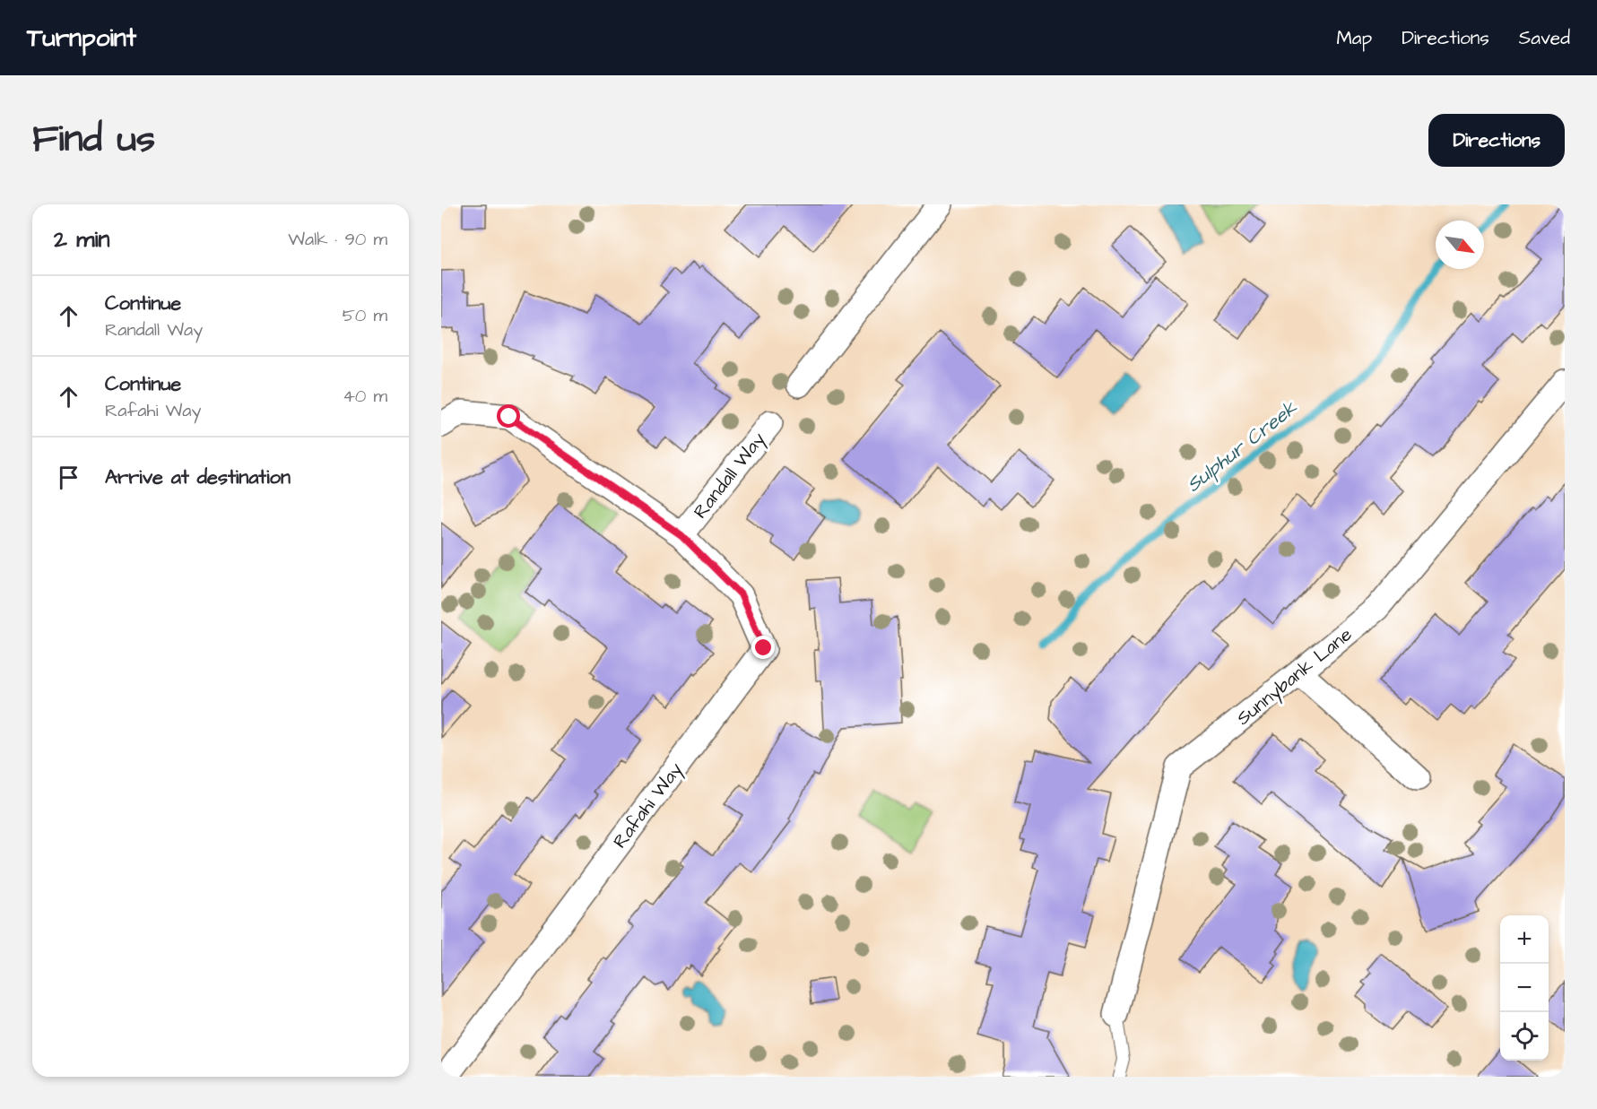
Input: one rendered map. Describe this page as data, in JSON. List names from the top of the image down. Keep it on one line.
{"streets":{"street":["Randall Way","Sunnybank Lane","Rafahi Way"]},"crossings":[["Randall Way","Rafahi Way"]],"water":["Sulphur Creek"],"north":"bottom right","page":{"header":"Turnpoint","nav":["Map","Directions","Saved"],"title":"Find us","buttons":"Directions","heading":["2 min","Walk · 90 m"],"list":[["Continue","Randall Way","50 m"],["Continue","Rafahi Way","40 m"],"Arrive at destination"],"map_buttons":["+","−"]}}
